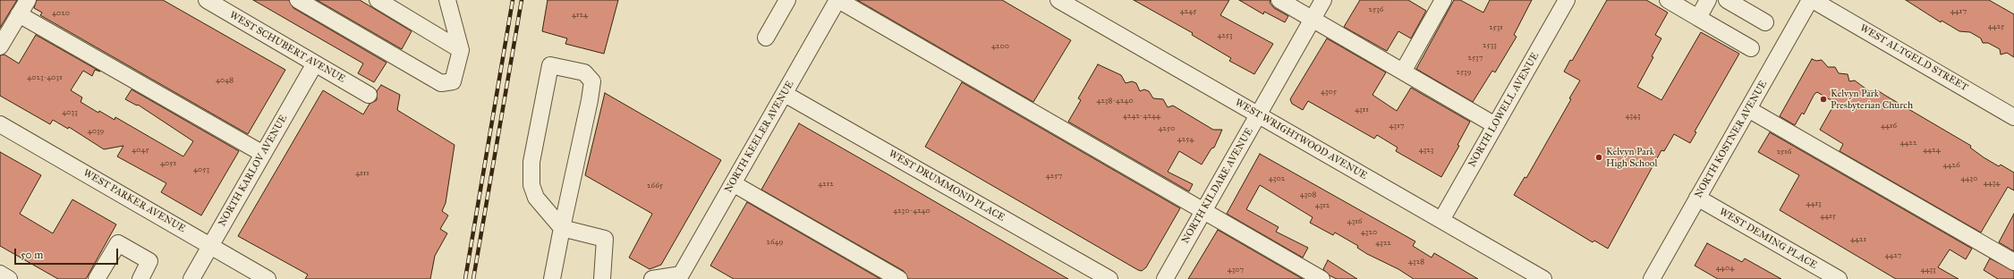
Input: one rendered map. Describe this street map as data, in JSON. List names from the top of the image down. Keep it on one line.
{"streets":{"street":["WEST SCHUBERT AVENUE","WEST ALTGELD STREET","NORTH LOWELL AVENUE","NORTH KEELER AVENUE","WEST WRIGHTWOOD AVENUE","NORTH KOSTNER AVENUE","NORTH KARLOV AVENUE","WEST DRUMMOND PLACE","NORTH KILDARE AVENUE","WEST PARKER AVENUE","WEST DEMING PLACE"]},"crossings":[["WEST SCHUBERT AVENUE","NORTH KARLOV AVENUE"],["WEST ALTGELD STREET","NORTH KOSTNER AVENUE"],["NORTH LOWELL AVENUE","WEST WRIGHTWOOD AVENUE"],["NORTH KEELER AVENUE","WEST DRUMMOND PLACE"],["WEST WRIGHTWOOD AVENUE","NORTH KILDARE AVENUE"],["NORTH KOSTNER AVENUE","WEST DEMING PLACE"],["NORTH KARLOV AVENUE","WEST PARKER AVENUE"]],"places":["Kelvyn Park Presbyterian Church","Kelvyn Park High School"],"house_numbers":["2536","4245","4417","4020","4124","4425","2531","4253","2533","4200","2537","2539","4023-4031","4048","4305","4238-4240","4311","4033","4242-4244","4343","4317","4416","4250","4039","4254","4422","4045","4323","4424","2516","4051","4426","4053","4111","4257","4302","4430","4434","4212","2665","4308","4413","4312","4230-4240","4415","4316","4320","4421","2649","4322","4427","4328","4404","4307","4433"],"scale_bar":"50 m"}
